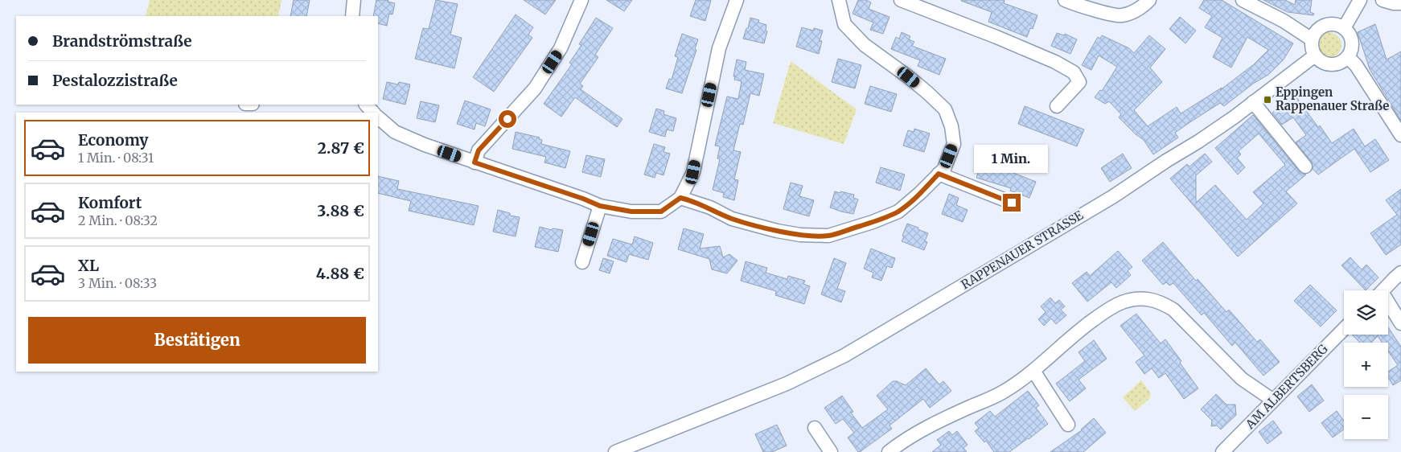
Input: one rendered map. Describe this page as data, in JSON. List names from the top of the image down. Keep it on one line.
{"streets":{"street":["RAPPENAUER STRASSE","AM ALBERTSBERG"]},"places":{"transit":["Eppingen Rappenauer Straße"]},"page":{"banner":["Brandströmstraße","Pestalozzistraße"],"list":[{"name":"Economy","note":"1 Min. · 08:31","value":"2.87 €"},{"name":"Komfort","note":"2 Min. · 08:32","value":"3.88 €"},{"name":"XL","note":"3 Min. · 08:33","value":"4.88 €"}],"bubble":"1 Min.","map_buttons":["+","−"],"buttons":"Bestätigen"}}
